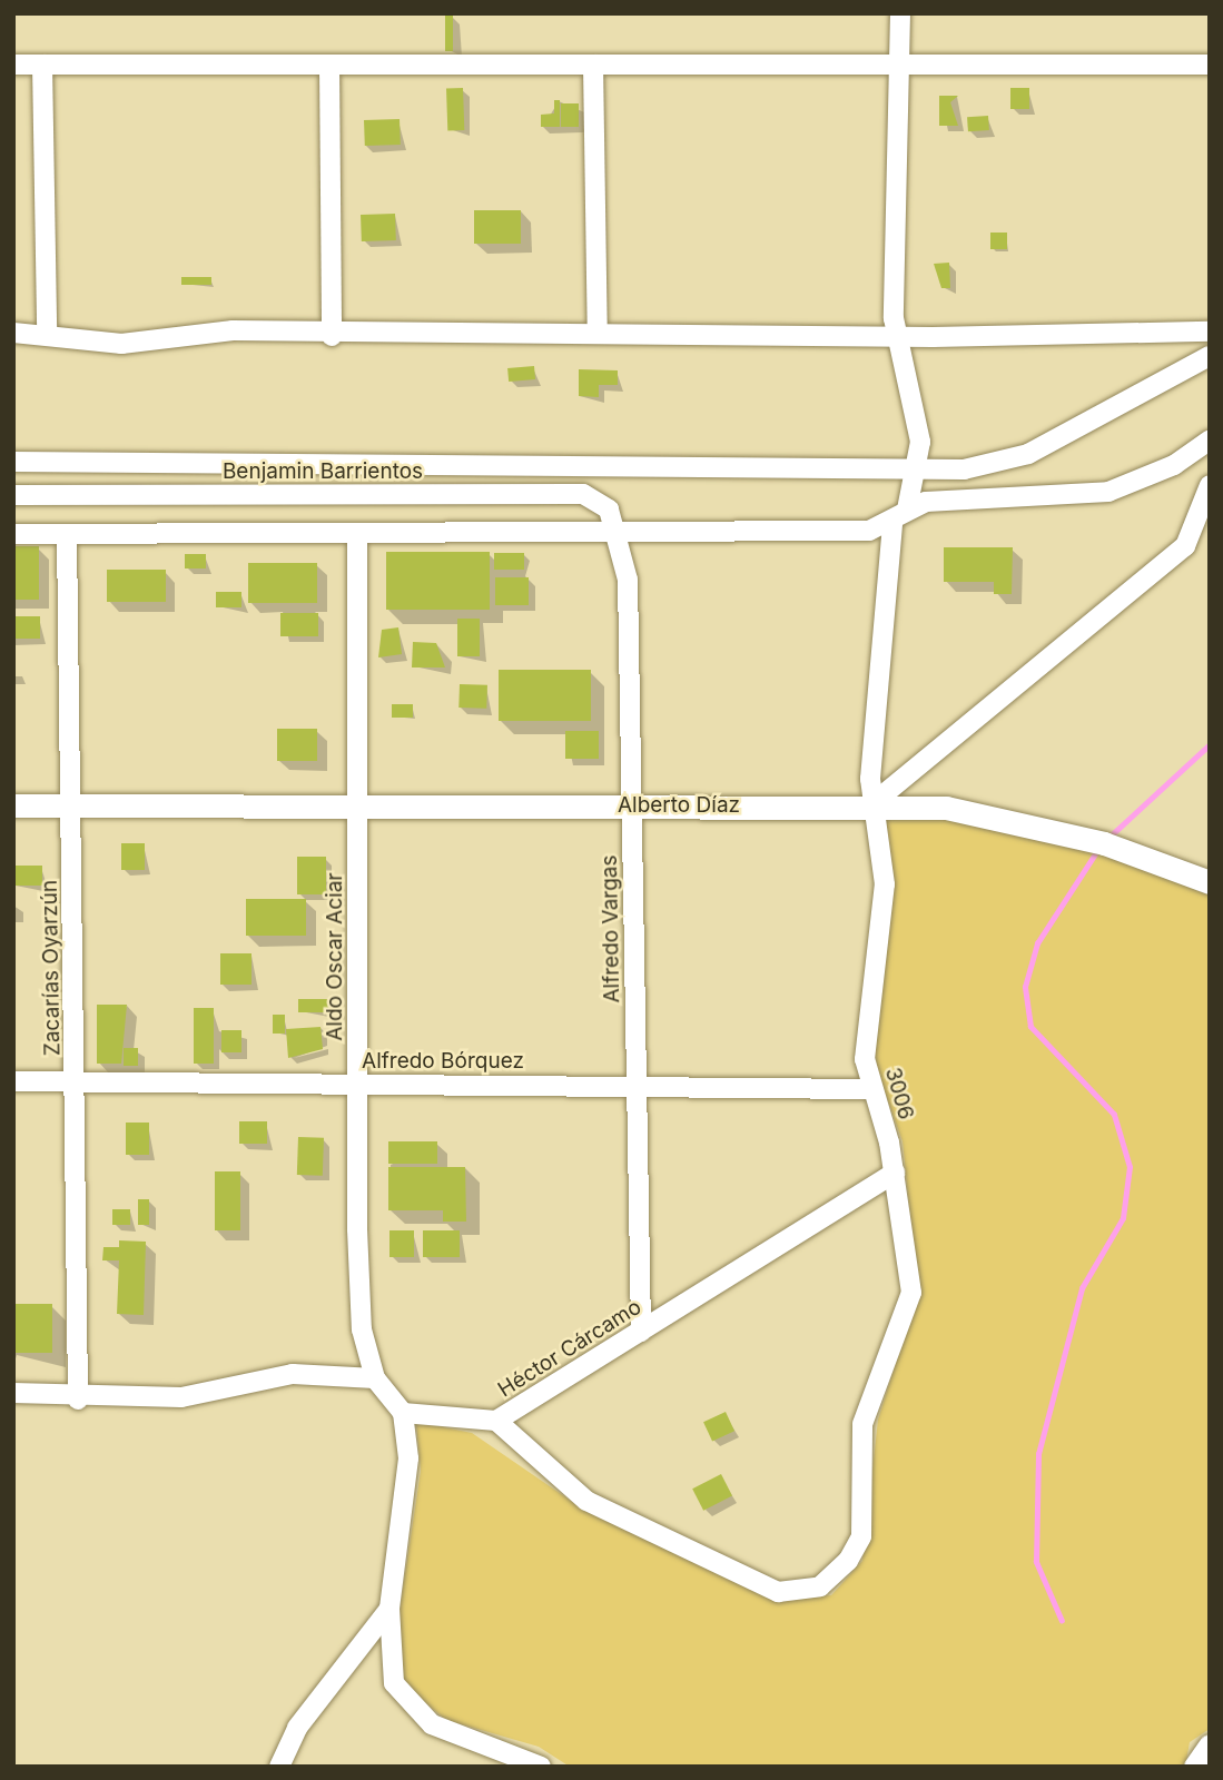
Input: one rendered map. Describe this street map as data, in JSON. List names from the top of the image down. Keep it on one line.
{"streets":{"street":["Benjamin Barrientos","Alberto Díaz","Alfredo Vargas","Aldo Oscar Aciar","Zacarías Oyarzún","Alfredo Bórquez","3006","Héctor Cárcamo"]},"crossings":[["Benjamin Barrientos","Alfredo Vargas"],["Alberto Díaz","Alfredo Vargas"],["Alberto Díaz","Aldo Oscar Aciar"],["Alberto Díaz","Zacarías Oyarzún"],["Alberto Díaz","3006"],["Alfredo Vargas","Alfredo Bórquez"],["Alfredo Vargas","Héctor Cárcamo"],["Aldo Oscar Aciar","Alfredo Bórquez"],["Zacarías Oyarzún","Alfredo Bórquez"],["Alfredo Bórquez","3006"],["3006","Héctor Cárcamo"]]}
